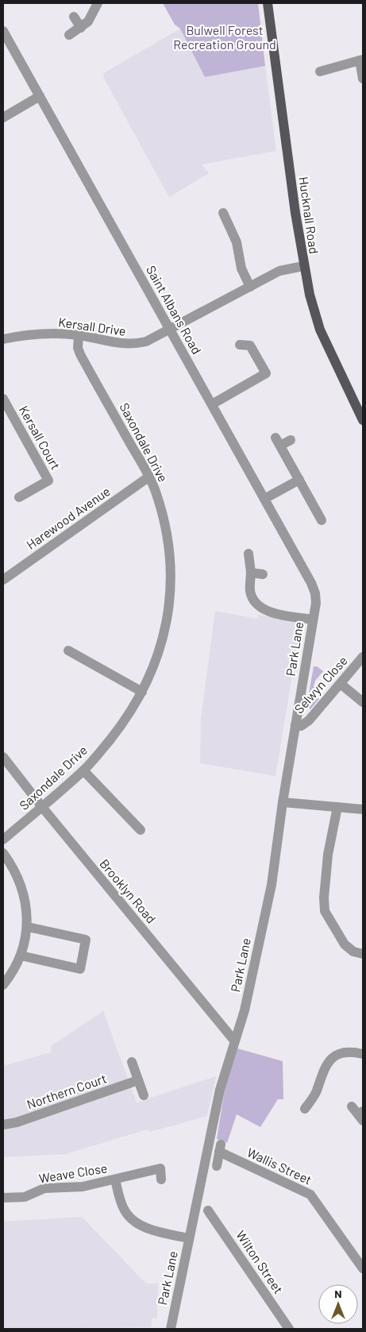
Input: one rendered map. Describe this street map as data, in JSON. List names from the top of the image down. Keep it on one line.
{"streets":{"main road":["Hucknall Road"],"street":["Saint Albans Road","Kersall Drive","Kersall Court","Saxondale Drive","Harewood Avenue","Park Lane","Selwyn Close","Brooklyn Road","Northern Court","Wallis Street","Weave Close","Wilton Street"]},"crossings":[["Hucknall Road","Kersall Drive"],["Saint Albans Road","Kersall Drive"],["Saint Albans Road","Park Lane"],["Kersall Drive","Saxondale Drive"],["Saxondale Drive","Harewood Avenue"],["Saxondale Drive","Brooklyn Road"],["Park Lane","Selwyn Close"],["Park Lane","Brooklyn Road"]],"parks":["Bulwell Forest Recreation Ground"],"north":"top"}
